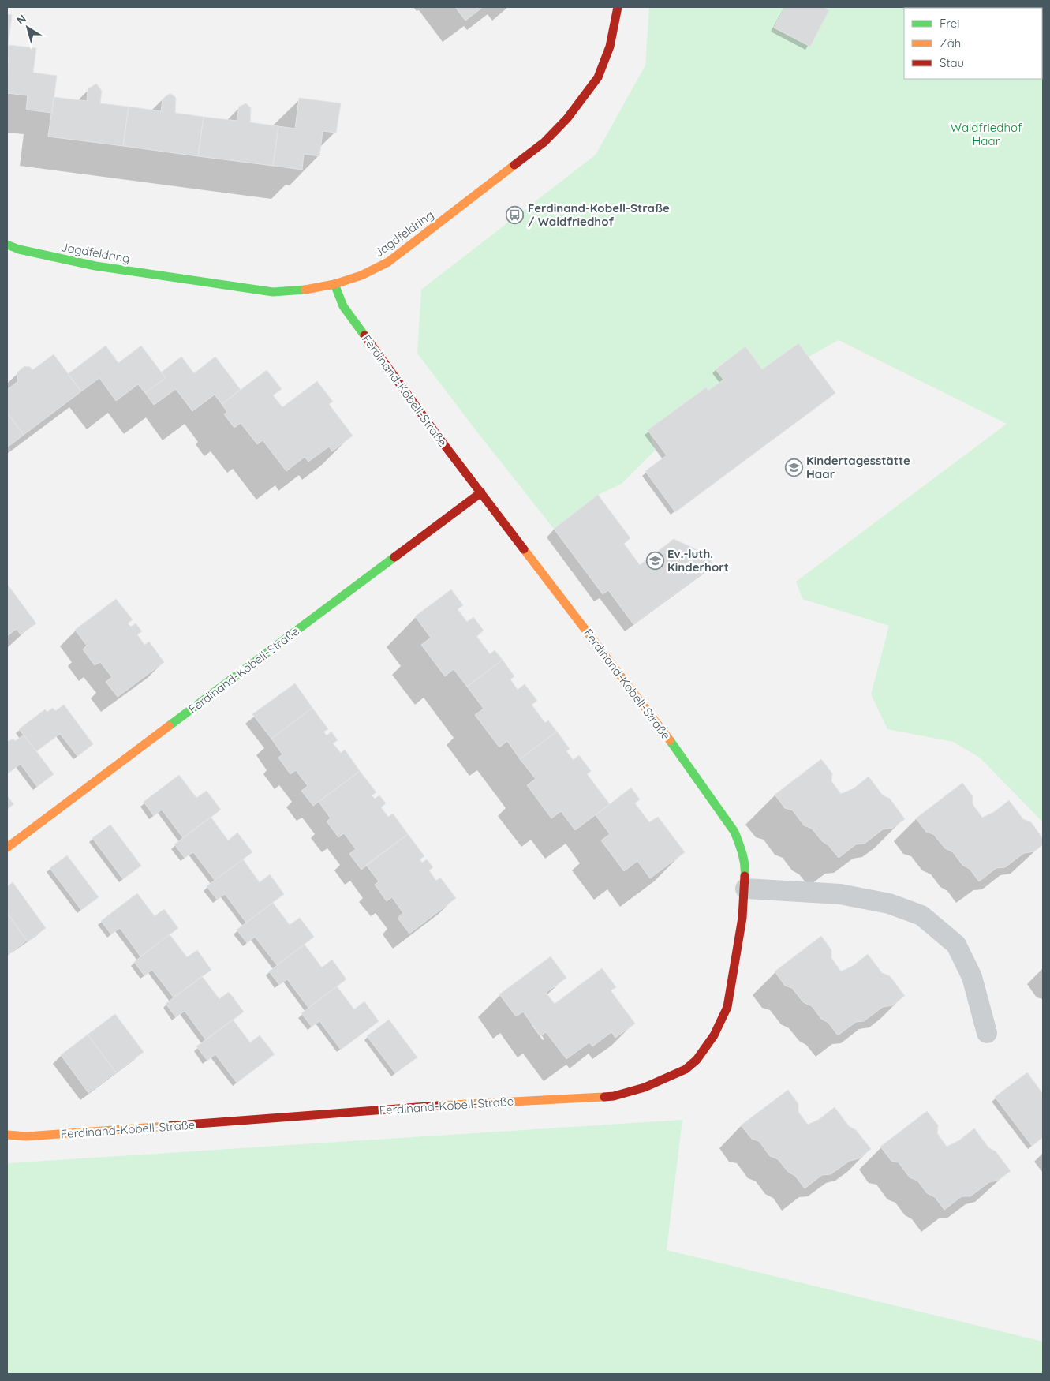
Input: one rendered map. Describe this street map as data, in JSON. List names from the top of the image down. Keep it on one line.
{"streets":{"street":["Jagdfeldring","Ferdinand-Kobell-Straße"]},"crossings":[["Jagdfeldring","Ferdinand-Kobell-Straße"]],"parks":["Waldfriedhof Haar"],"places":{"bus stop":["Ferdinand-Kobell-Straße / Waldfriedhof"],"school or university":["Kindertagesstätte Haar","Ev.-luth. Kinderhort"]},"legend":["Frei","Zäh","Stau"],"north":"top left"}
